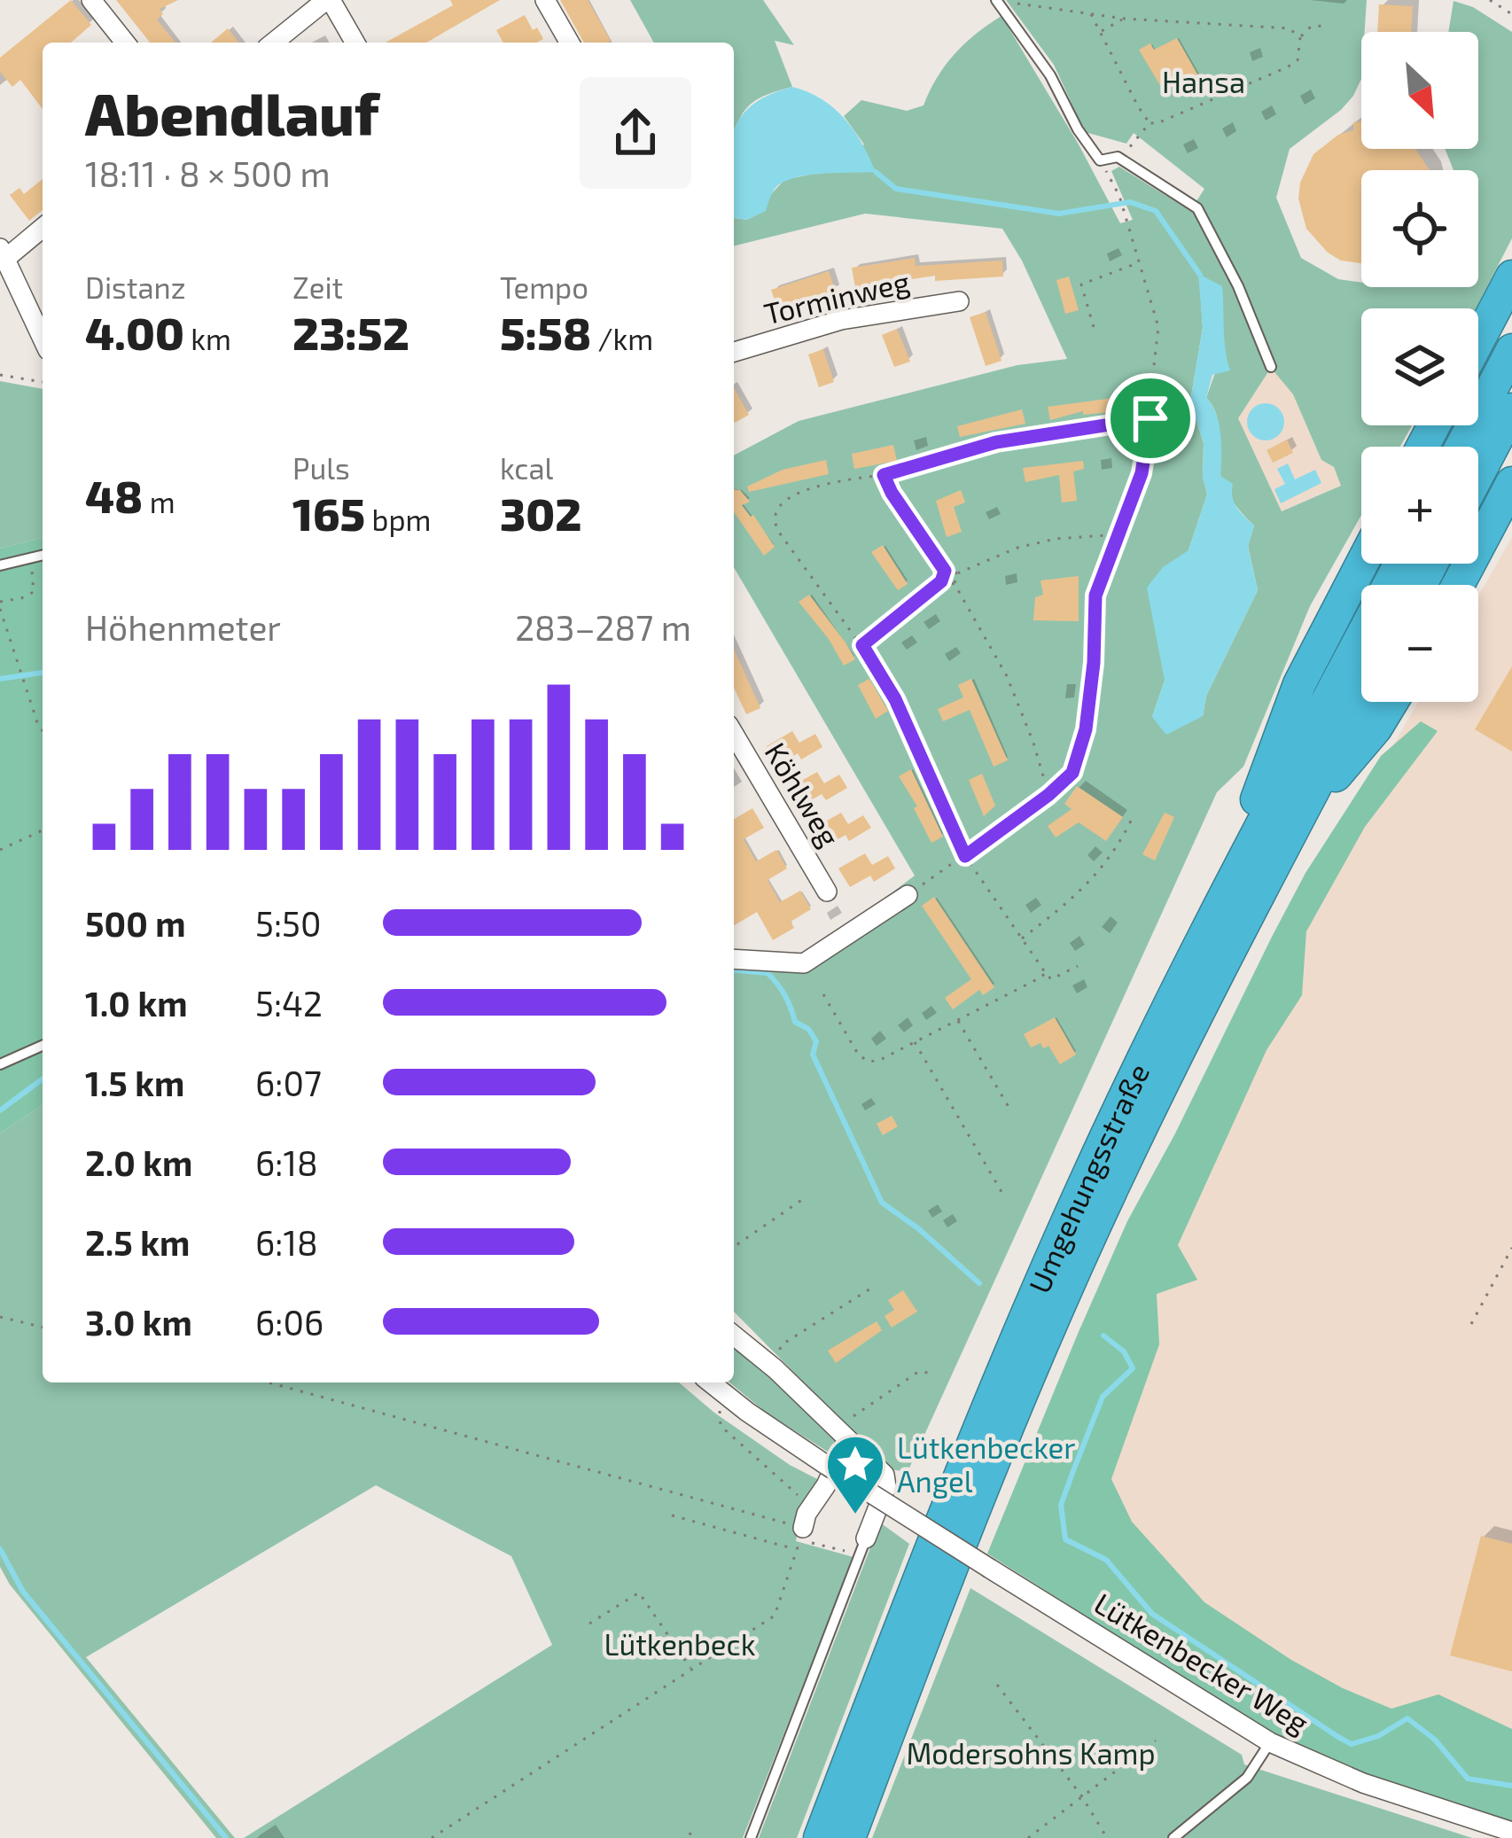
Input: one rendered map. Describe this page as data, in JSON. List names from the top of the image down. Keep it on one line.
{"streets":{"highway":["Umgehungsstraße"],"street":["Torminweg","Köhlweg","Lütkenbecker Weg"]},"parks":["Hansa","Lütkenbeck","Modersohns Kamp"],"places":{"place":["Lütkenbecker Angel"]},"north":"bottom right","page":{"map_buttons":["+","−"],"heading":["Abendlauf","18:11 · 8 × 500 m"],"stats":[["Distanz","4.00 km"],["Zeit","23:52"],["Tempo","5:58 /km"],["48 m"],["Puls","165 bpm"],["kcal","302"]],"chart":["Höhenmeter","283–287 m"],"list":[{"name":"500 m","note":"5:50"},{"name":"1.0 km","note":"5:42"},{"name":"1.5 km","note":"6:07"},{"name":"2.0 km","note":"6:18"},{"name":"2.5 km","note":"6:18"},{"name":"3.0 km","note":"6:06"}]}}
